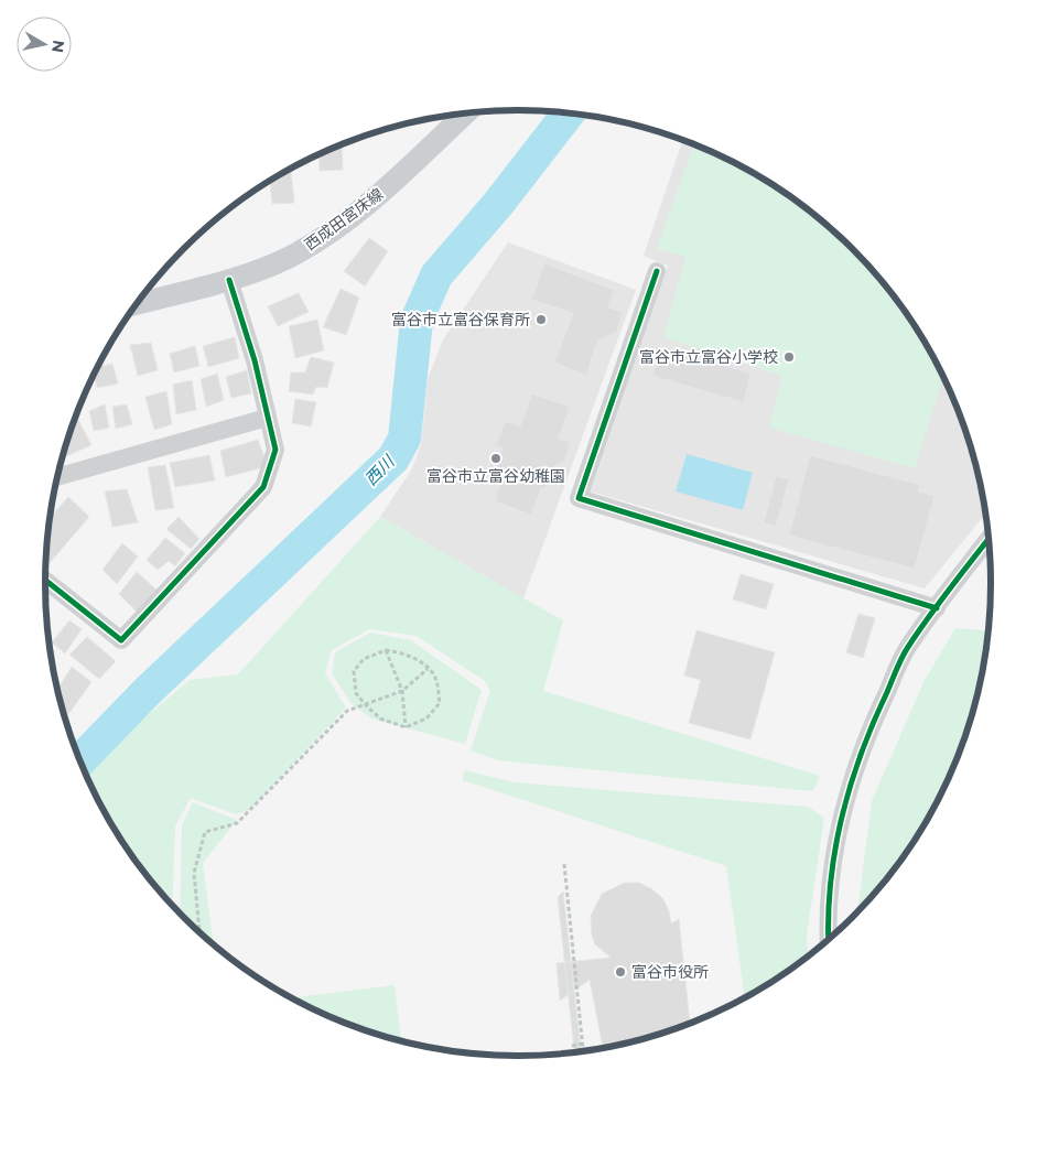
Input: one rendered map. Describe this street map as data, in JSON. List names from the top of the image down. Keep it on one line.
{"streets":{"main road":["西成田宮床線"]},"water":["西川"],"places":["富谷市立富谷保育所","富谷市立富谷小学校","富谷市立富谷幼稚園","富谷市役所"],"north":"right"}
